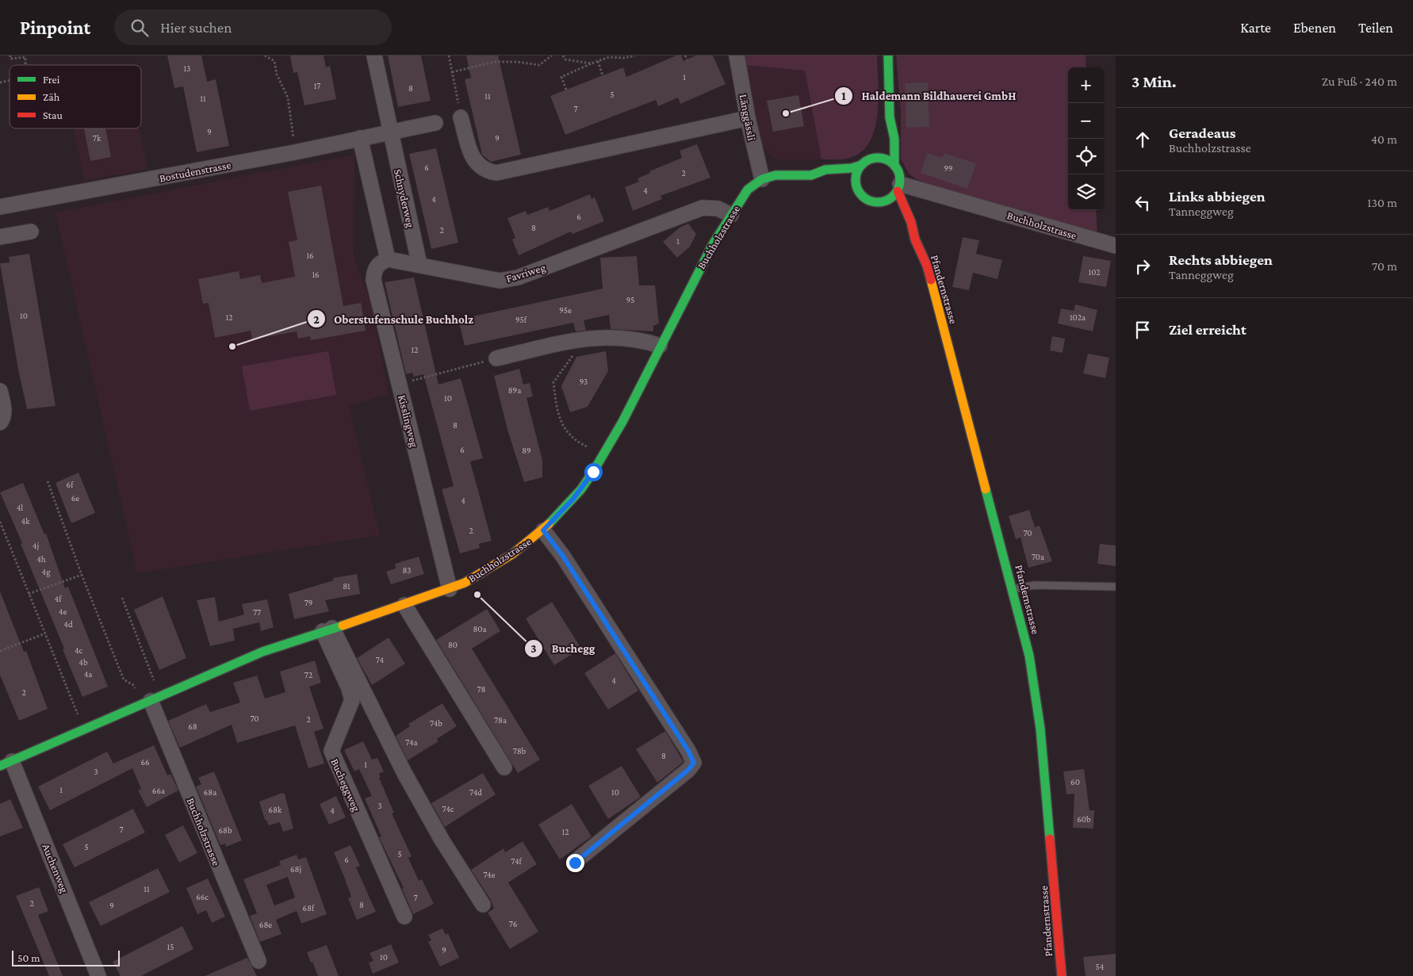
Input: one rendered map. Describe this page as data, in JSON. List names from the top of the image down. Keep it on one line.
{"streets":{"main road":["Buchholzstrasse","Pfandernstrasse"],"street":["Länggässli","Bostudenstrasse","Schnyderweg","Favriweg","Kisslingweg","Bucheggweg","Auchenweg"]},"crossings":[["Länggässli","Buchholzstrasse"],["Bostudenstrasse","Schnyderweg"],["Schnyderweg","Favriweg"],["Buchholzstrasse","Favriweg"],["Buchholzstrasse","Pfandernstrasse"],["Buchholzstrasse","Kisslingweg"],["Buchholzstrasse","Bucheggweg"],["Buchholzstrasse","Auchenweg"],["Favriweg","Kisslingweg"]],"places":["Haldemann Bildhauerei GmbH","Oberstufenschule Buchholz","Buchegg"],"house_numbers":["13","1","17","8","5","11","11","7","9","7k","9","6","99","2","4","4","6","8","2","1","16","102","16","95","95e","10","12","102a","95f","12","93","89a","10","8","6","89","6f","6e","4","4l","4k","2","70","4j","70a","4h","83","4g","81","4f","79","4e","77","4d","80a","80","4c","74","4b","4a","72","4","78","2","70","2","78a","74b","68","74a","78b","8","66","1","3","60","1","66a","68a","74d","10","3","74c","68k","4","60b","7","68b","12","5","5","6","74f","68j","74e","11","66c","7","2","8","9","68f","76","68e","15","9","10","54"],"legend":["Frei","Zäh","Stau"],"scale_bar":"50 m","page":{"header":"Pinpoint","search":"Hier suchen","nav":["Karte","Ebenen","Teilen"],"heading":["3 Min.","Zu Fuß · 240 m"],"map_buttons":["+","−"],"list":[["Geradeaus","Buchholzstrasse","40 m"],["Links abbiegen","Tanneggweg","130 m"],["Rechts abbiegen","Tanneggweg","70 m"],"Ziel erreicht"],"scale":"50 m"}}
